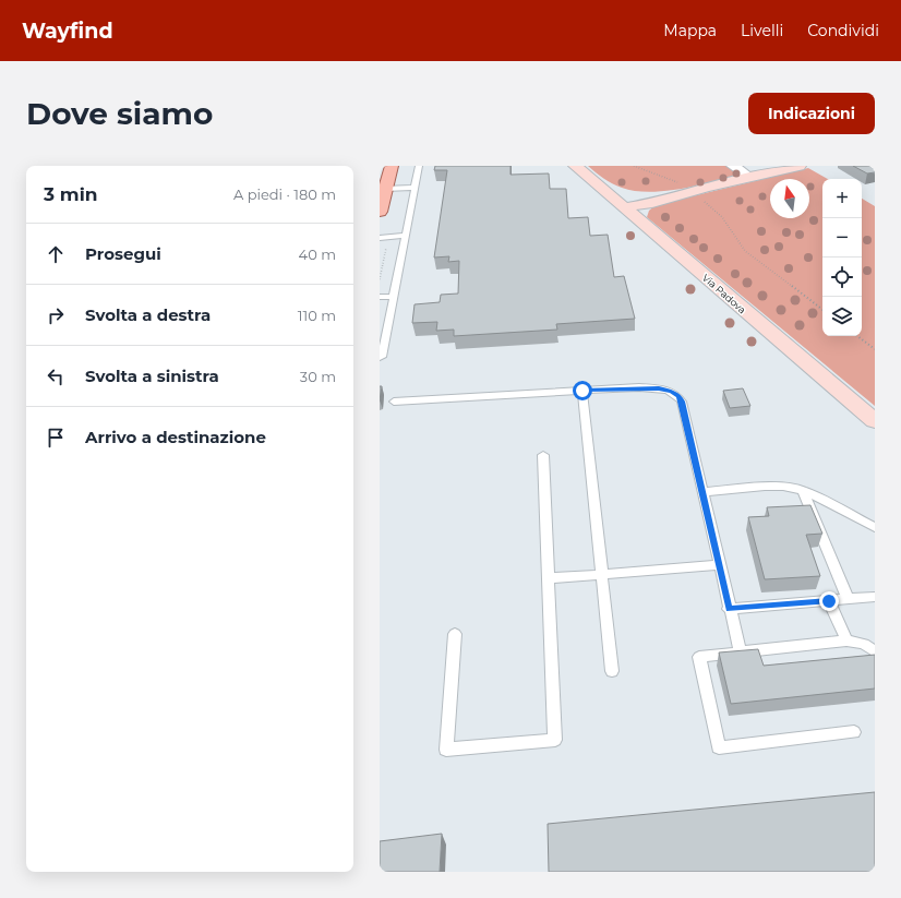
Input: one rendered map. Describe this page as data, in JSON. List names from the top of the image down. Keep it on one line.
{"streets":{"main road":["Via Padova"]},"north":"top","page":{"header":"Wayfind","nav":["Mappa","Livelli","Condividi"],"buttons":"Indicazioni","title":"Dove siamo","heading":["3 min","A piedi · 180 m"],"map_buttons":["+","−"],"list":[["Prosegui","40 m"],["Svolta a destra","110 m"],["Svolta a sinistra","30 m"],"Arrivo a destinazione"]}}
